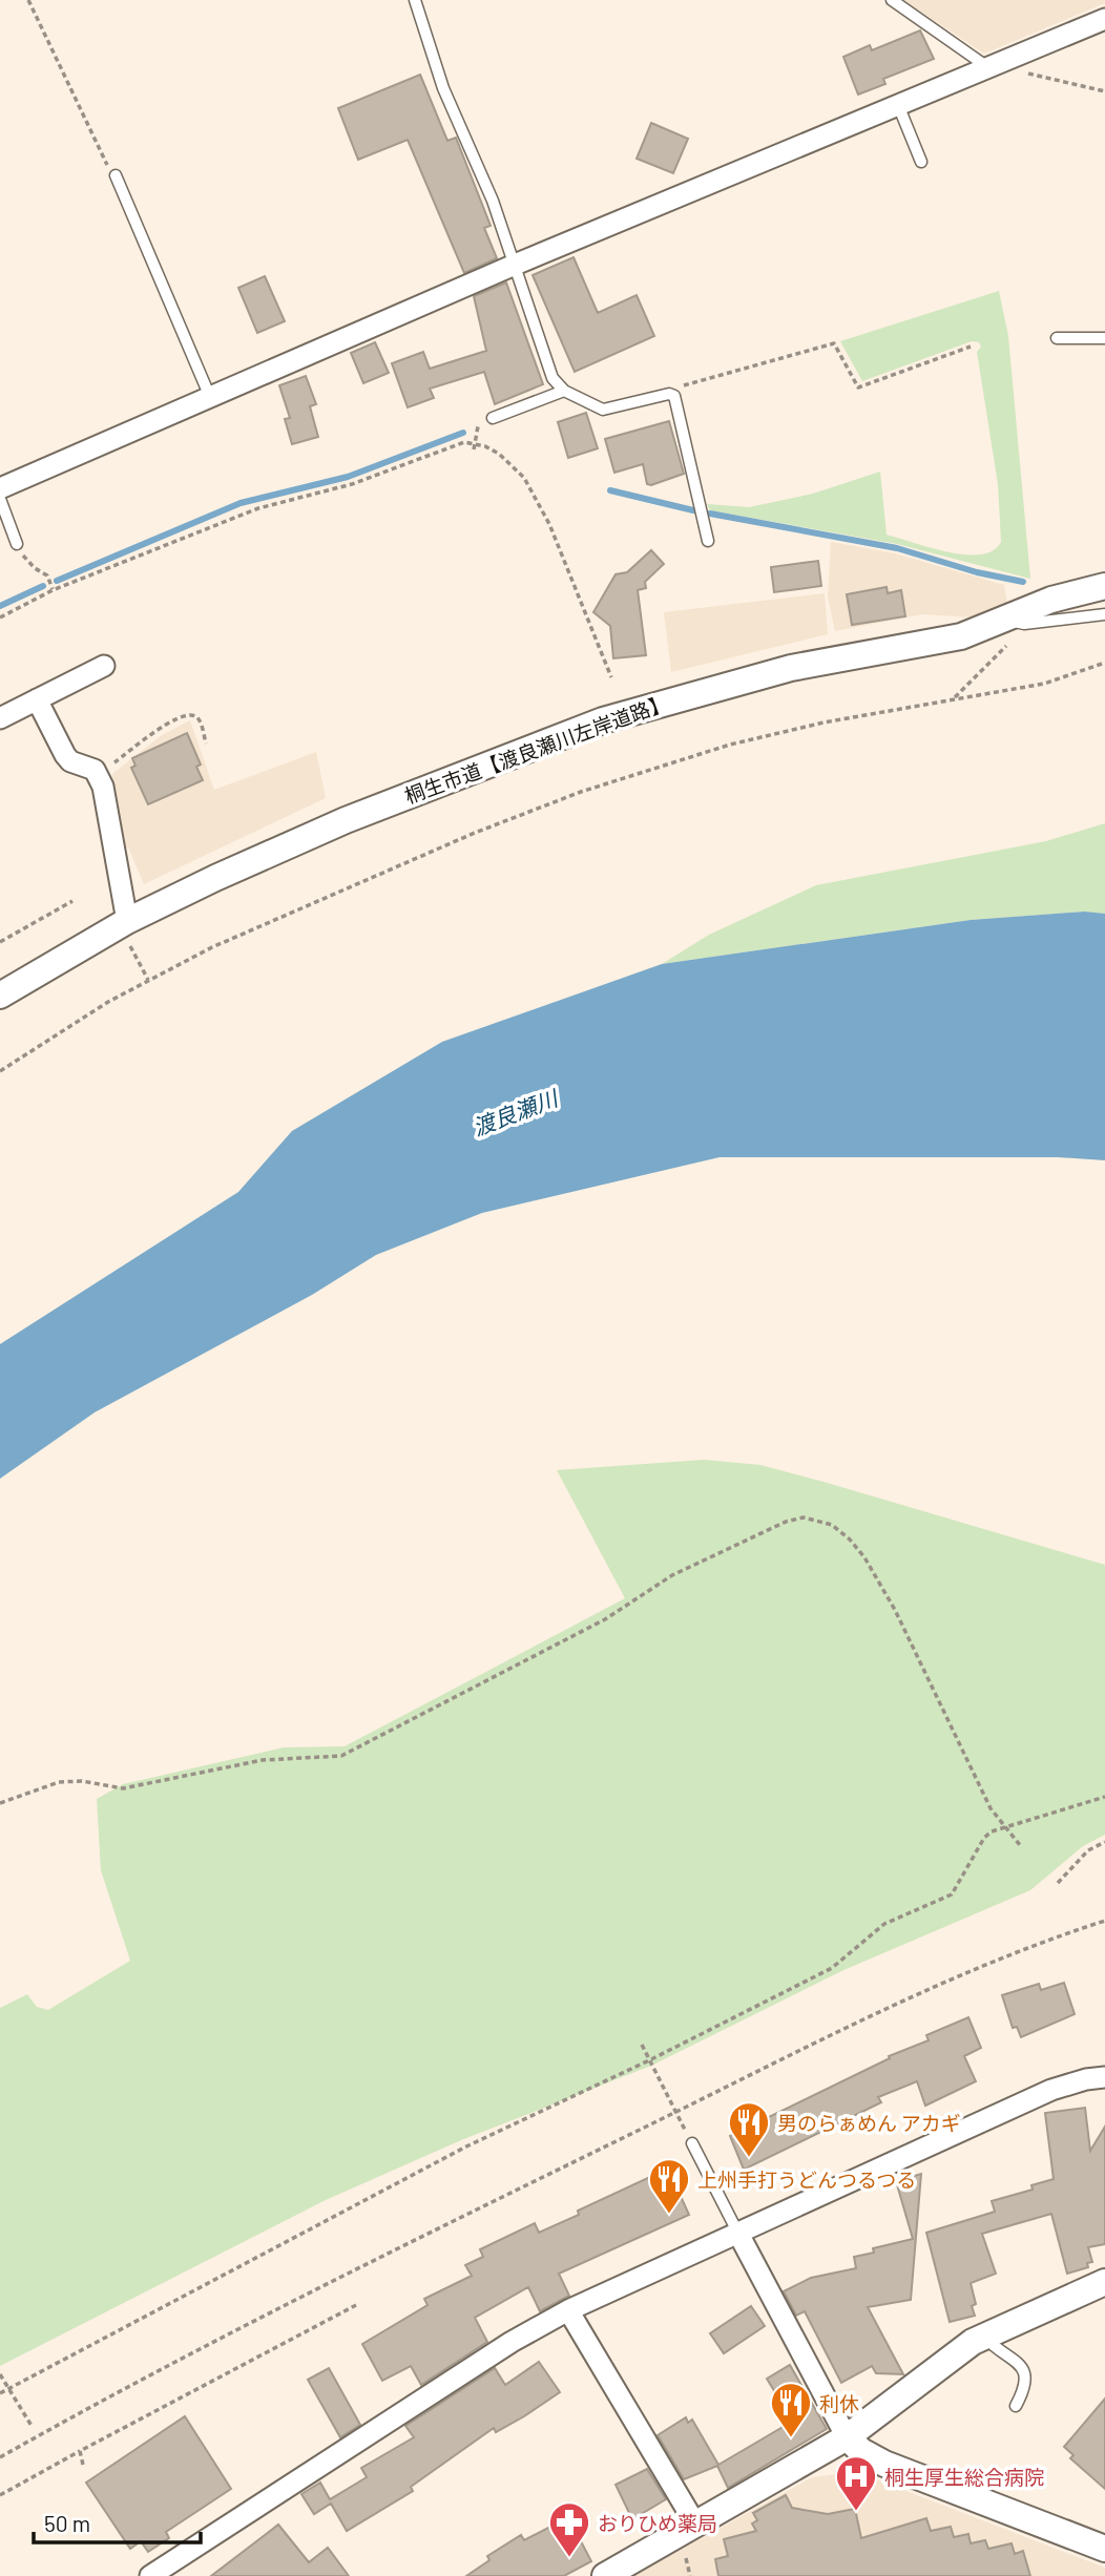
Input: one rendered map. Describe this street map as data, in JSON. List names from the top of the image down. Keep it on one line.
{"streets":{"street":["桐生市道【渡良瀬川左岸道路】"]},"water":["渡良瀬川"],"places":{"restaurant":["男のらぁめん アカギ","上州手打うどんつるつる","利休"],"hospital":["桐生厚生総合病院"],"pharmacy":["おりひめ薬局"]},"scale_bar":"50 m"}
